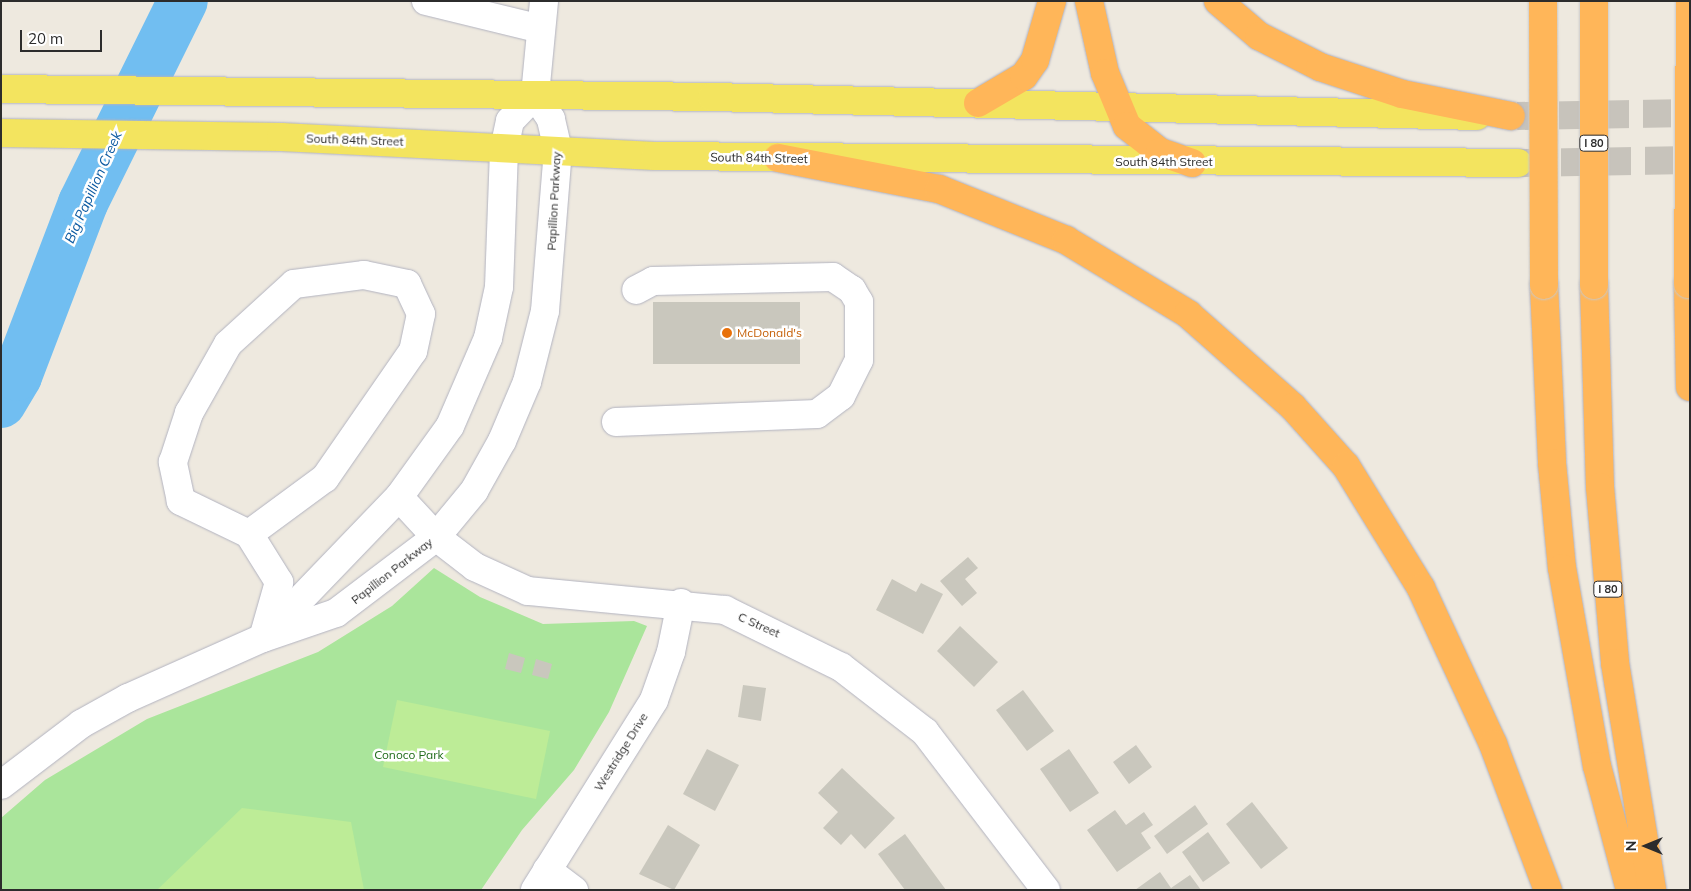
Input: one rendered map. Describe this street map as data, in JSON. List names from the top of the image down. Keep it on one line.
{"streets":{"highway":["I 80"],"main road":["South 84th Street"],"street":["Papillion Parkway","C Street","Westridge Drive"]},"crossings":[["South 84th Street","Papillion Parkway"],["Papillion Parkway","C Street"],["C Street","Westridge Drive"]],"water":["Big Papillion Creek"],"parks":["Conoco Park"],"places":["McDonald's"],"scale_bar":"20 m","north":"left"}
